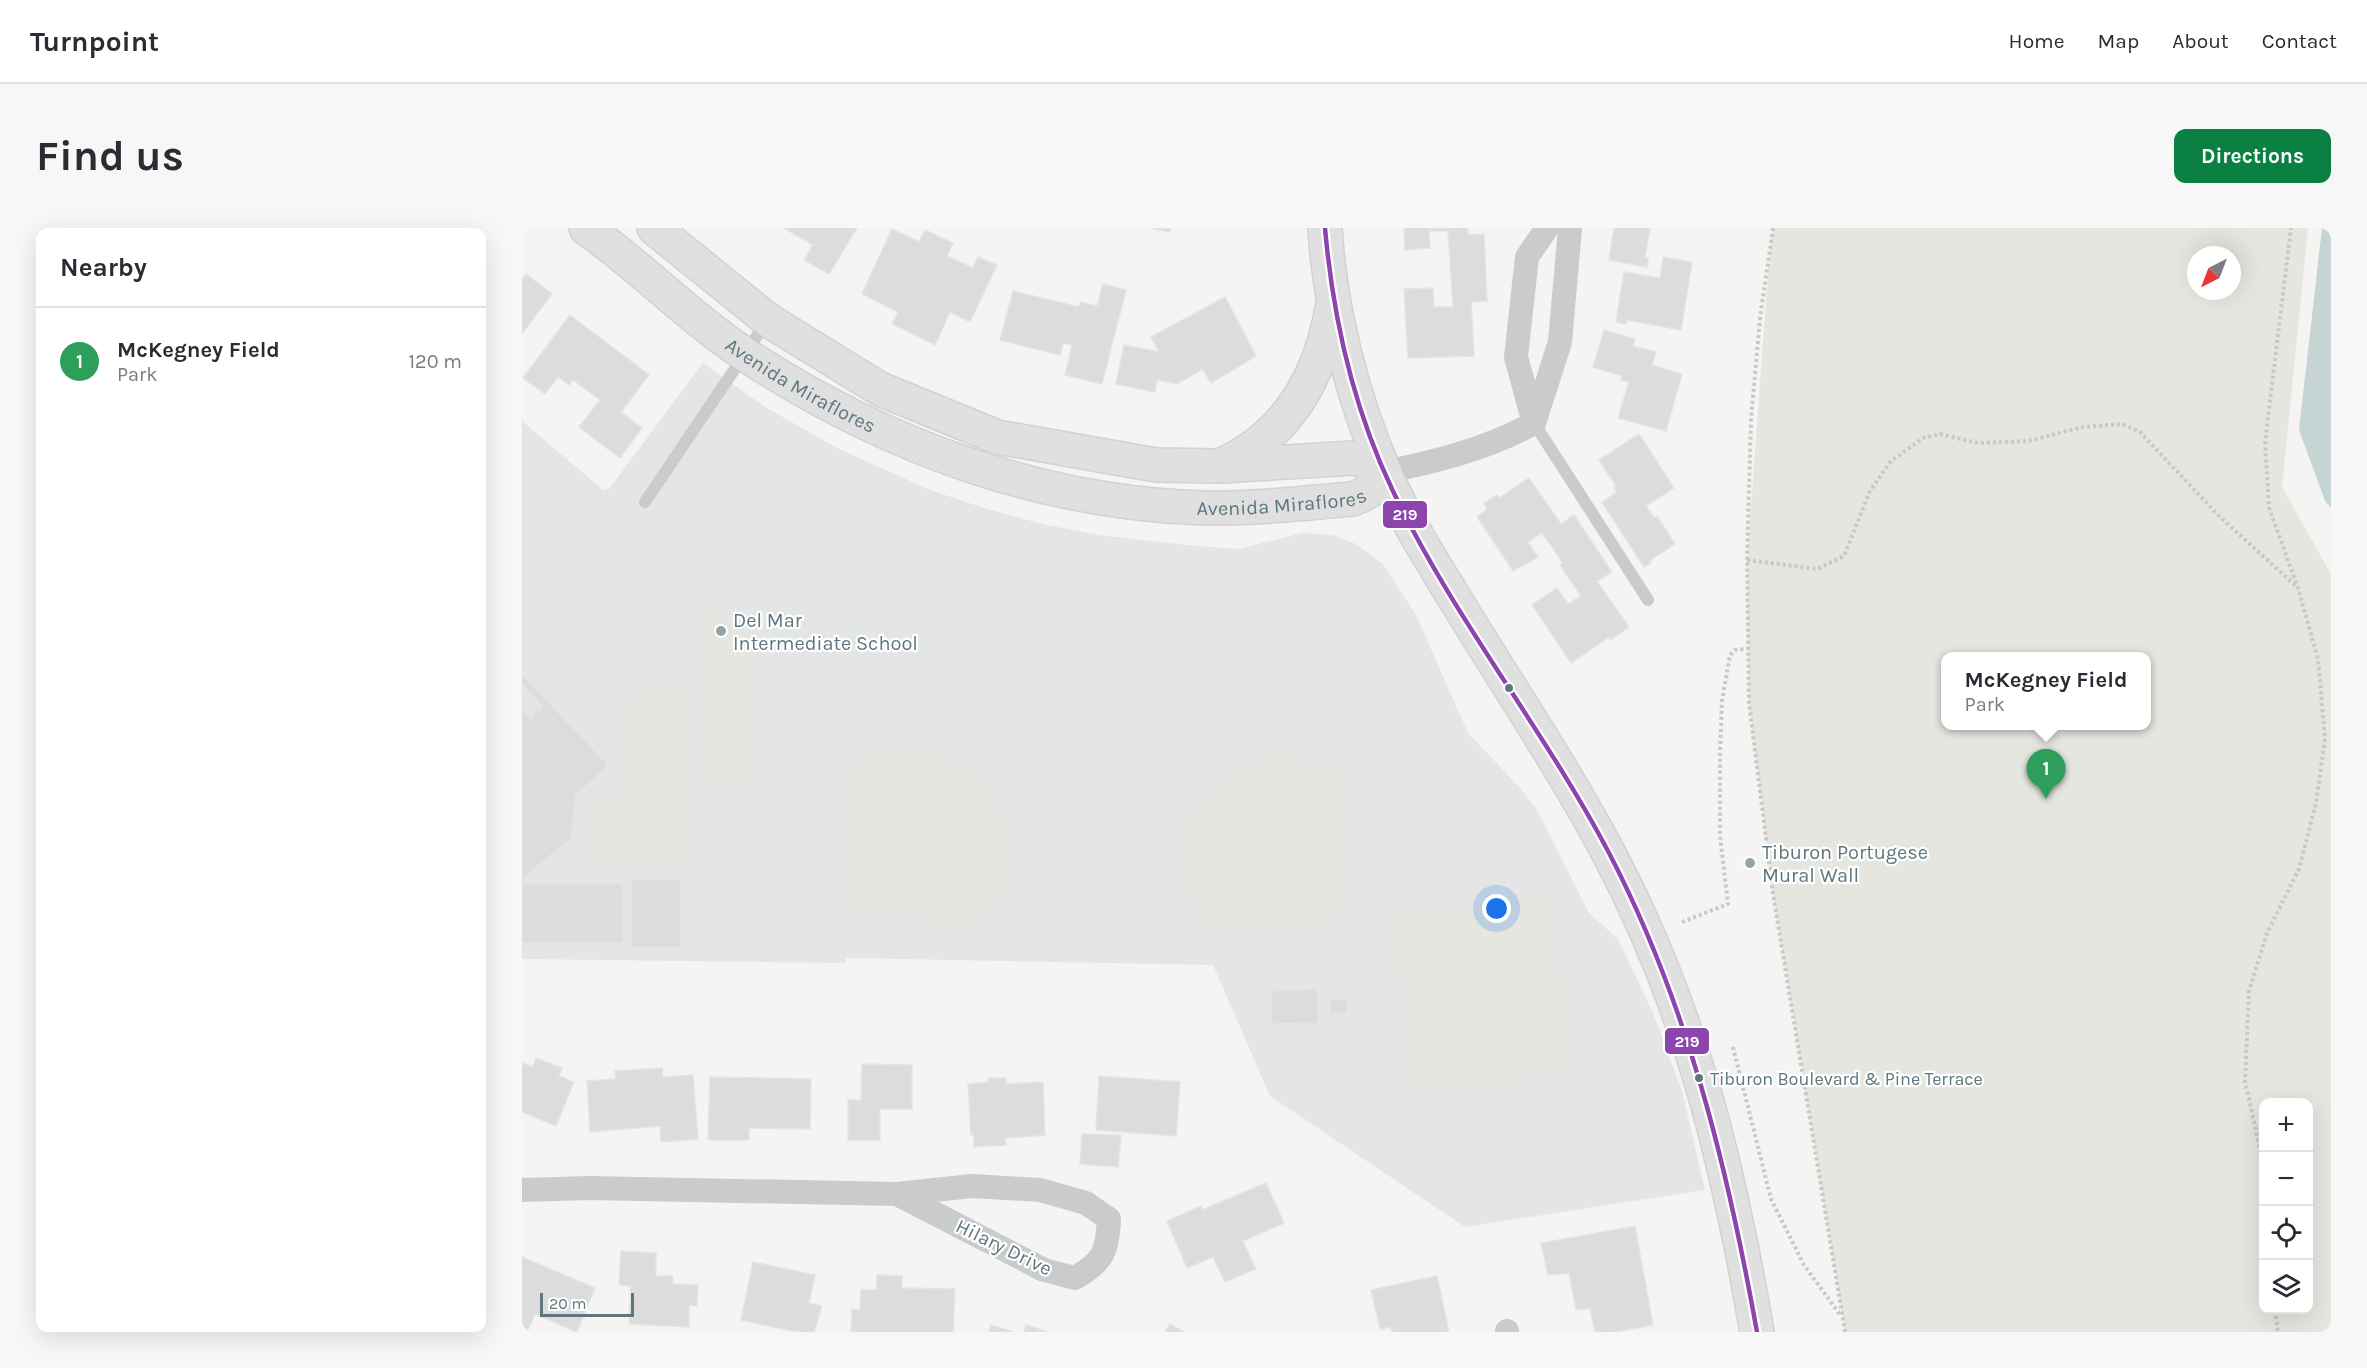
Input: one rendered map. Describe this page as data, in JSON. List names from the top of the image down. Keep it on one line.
{"streets":{"street":["Avenida Miraflores","Hilary Drive"]},"places":["Del Mar Intermediate School","Tiburon Portugese Mural Wall","Tiburon Boulevard & Pine Terrace"],"lines":["transit line 219"],"scale_bar":"20 m","north":"bottom left","page":{"header":"Turnpoint","nav":["Home","Map","About","Contact"],"buttons":"Directions","title":"Find us","heading":"Nearby","list":[{"mark":"1","name":"McKegney Field","note":"Park","value":"120 m"}],"popup":["McKegney Field","Park"],"pins":"1","map_buttons":["+","−"],"scale":"20 m"}}
